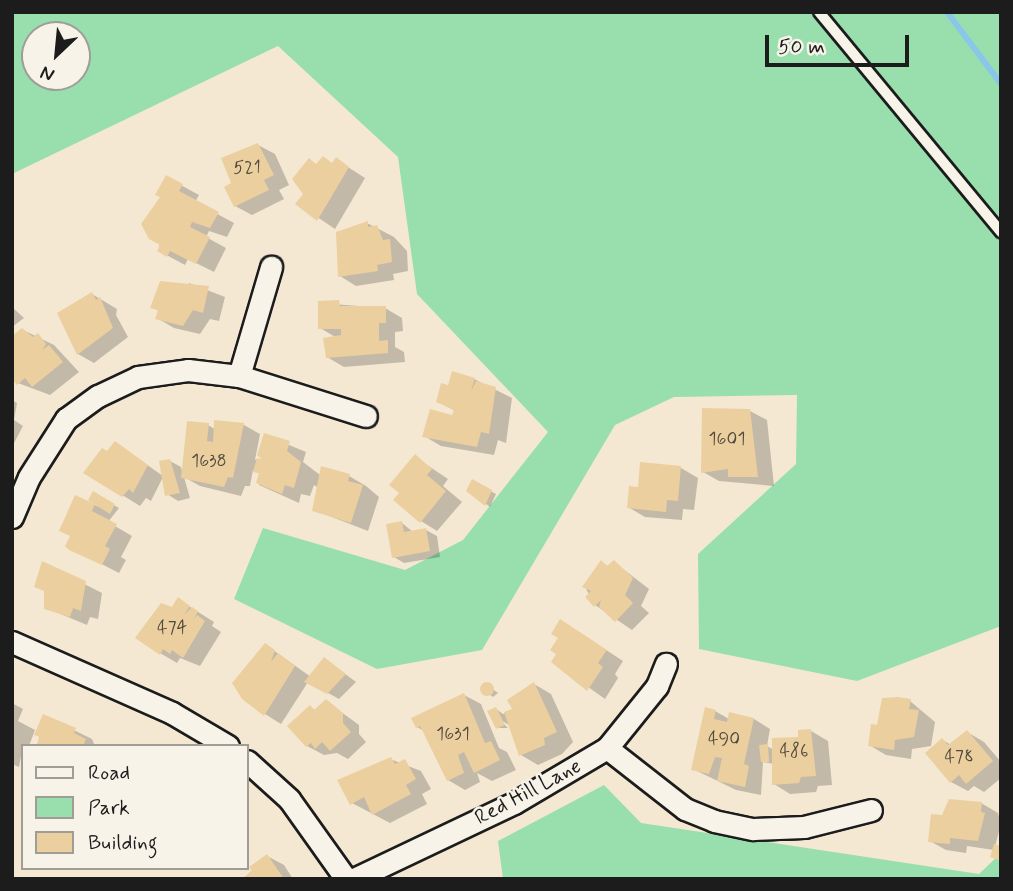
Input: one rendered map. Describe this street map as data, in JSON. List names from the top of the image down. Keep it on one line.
{"streets":{"street":["Red Hill Lane"]},"house_numbers":["521","1601","1638","474","1631","490","486","478"],"legend":["Road","Park","Building"],"scale_bar":"50 m","north":"bottom left"}
